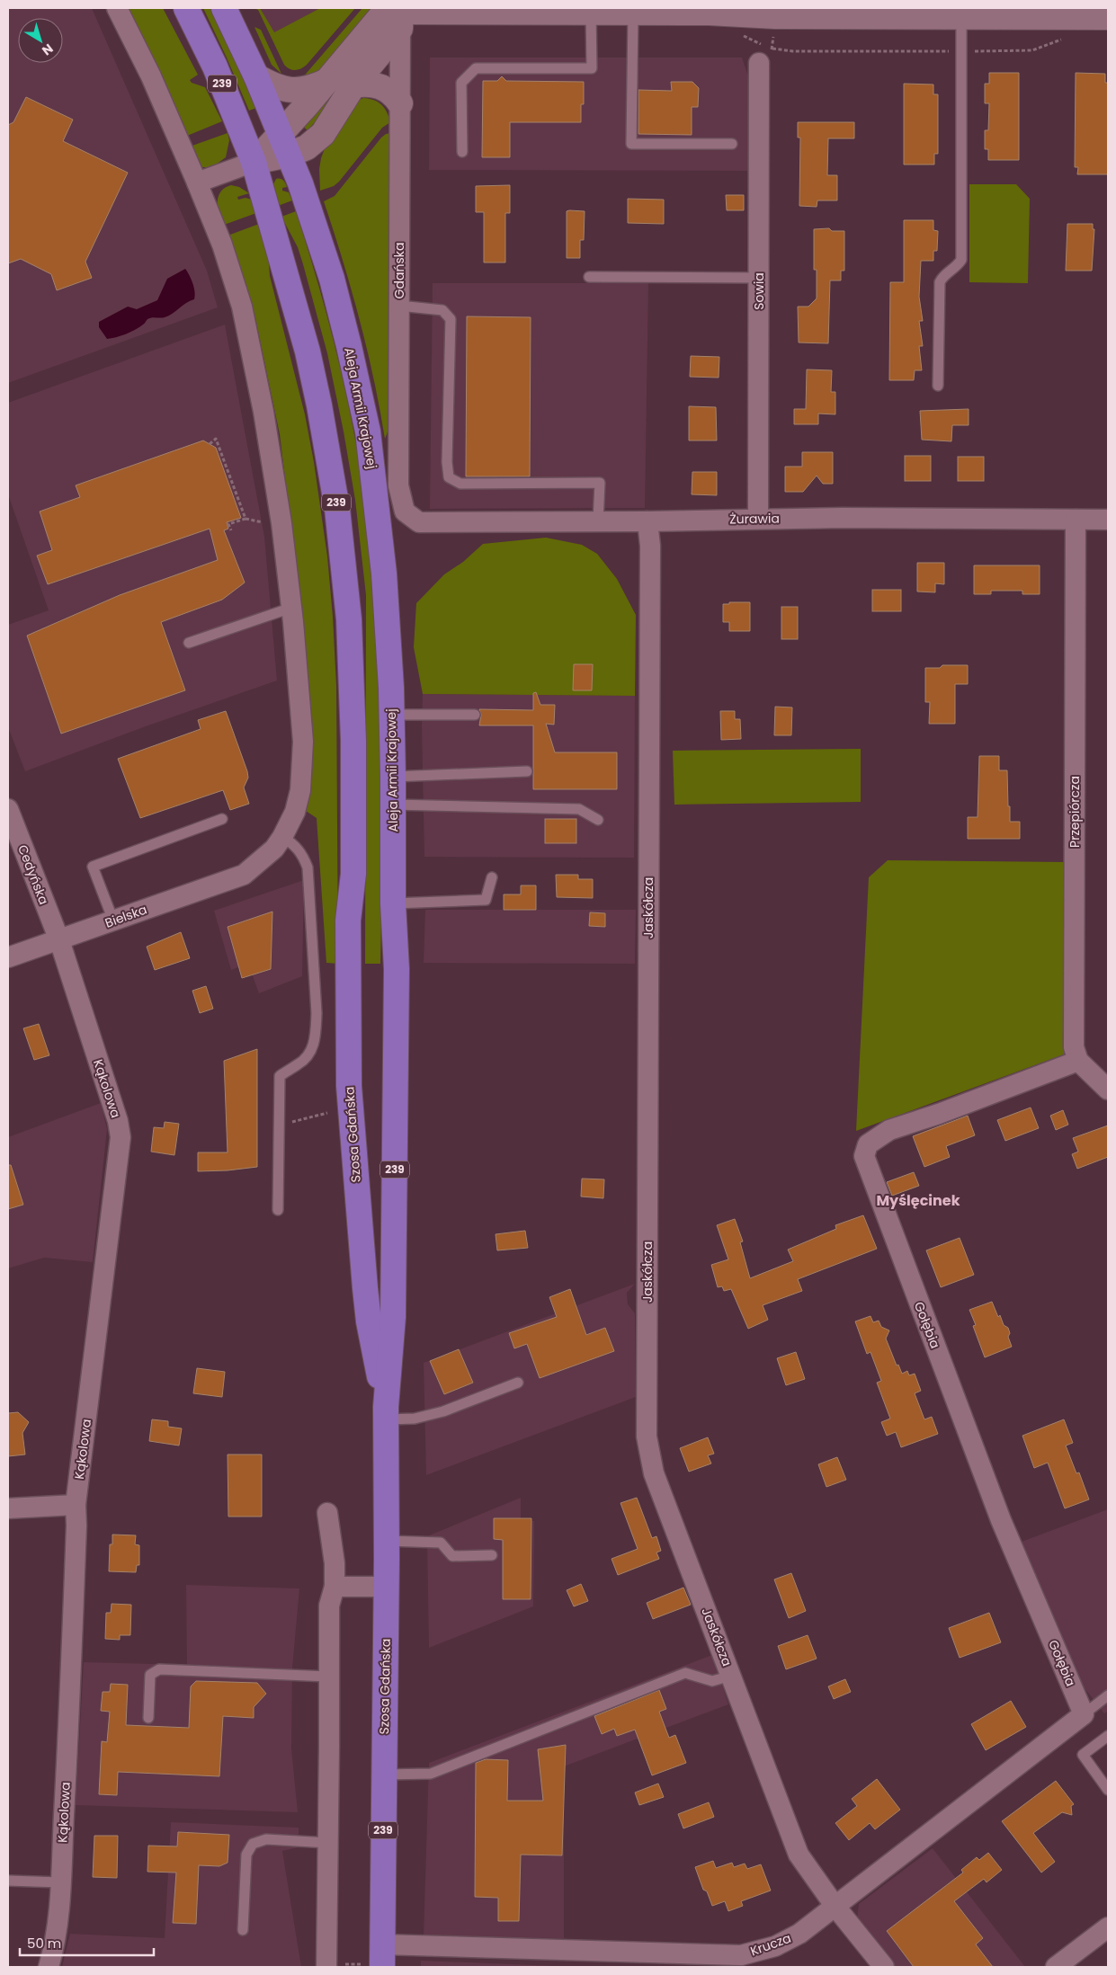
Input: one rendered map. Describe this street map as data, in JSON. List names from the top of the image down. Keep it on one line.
{"streets":{"main road":["239","Aleja Armii Krajowej","Szosa Gdańska"],"street":["Gdańska","Sowia","Żurawia","Przepiórcza","Cedyńska","Jaskółcza","Bielska","Kąkolowa","Gołębia","Krucza"]},"crossings":[["239","Szosa Gdańska"],["Gdańska","Żurawia"],["Sowia","Żurawia"],["Aleja Armii Krajowej","Szosa Gdańska"],["Żurawia","Przepiórcza"],["Żurawia","Jaskółcza"],["Przepiórcza","Gołębia"],["Cedyńska","Bielska"],["Cedyńska","Kąkolowa"],["Jaskółcza","Krucza"],["Bielska","Kąkolowa"],["Szosa Gdańska","Krucza"],["Gołębia","Krucza"]],"districts":["Myślęcinek"],"scale_bar":"50 m","north":"bottom right"}
